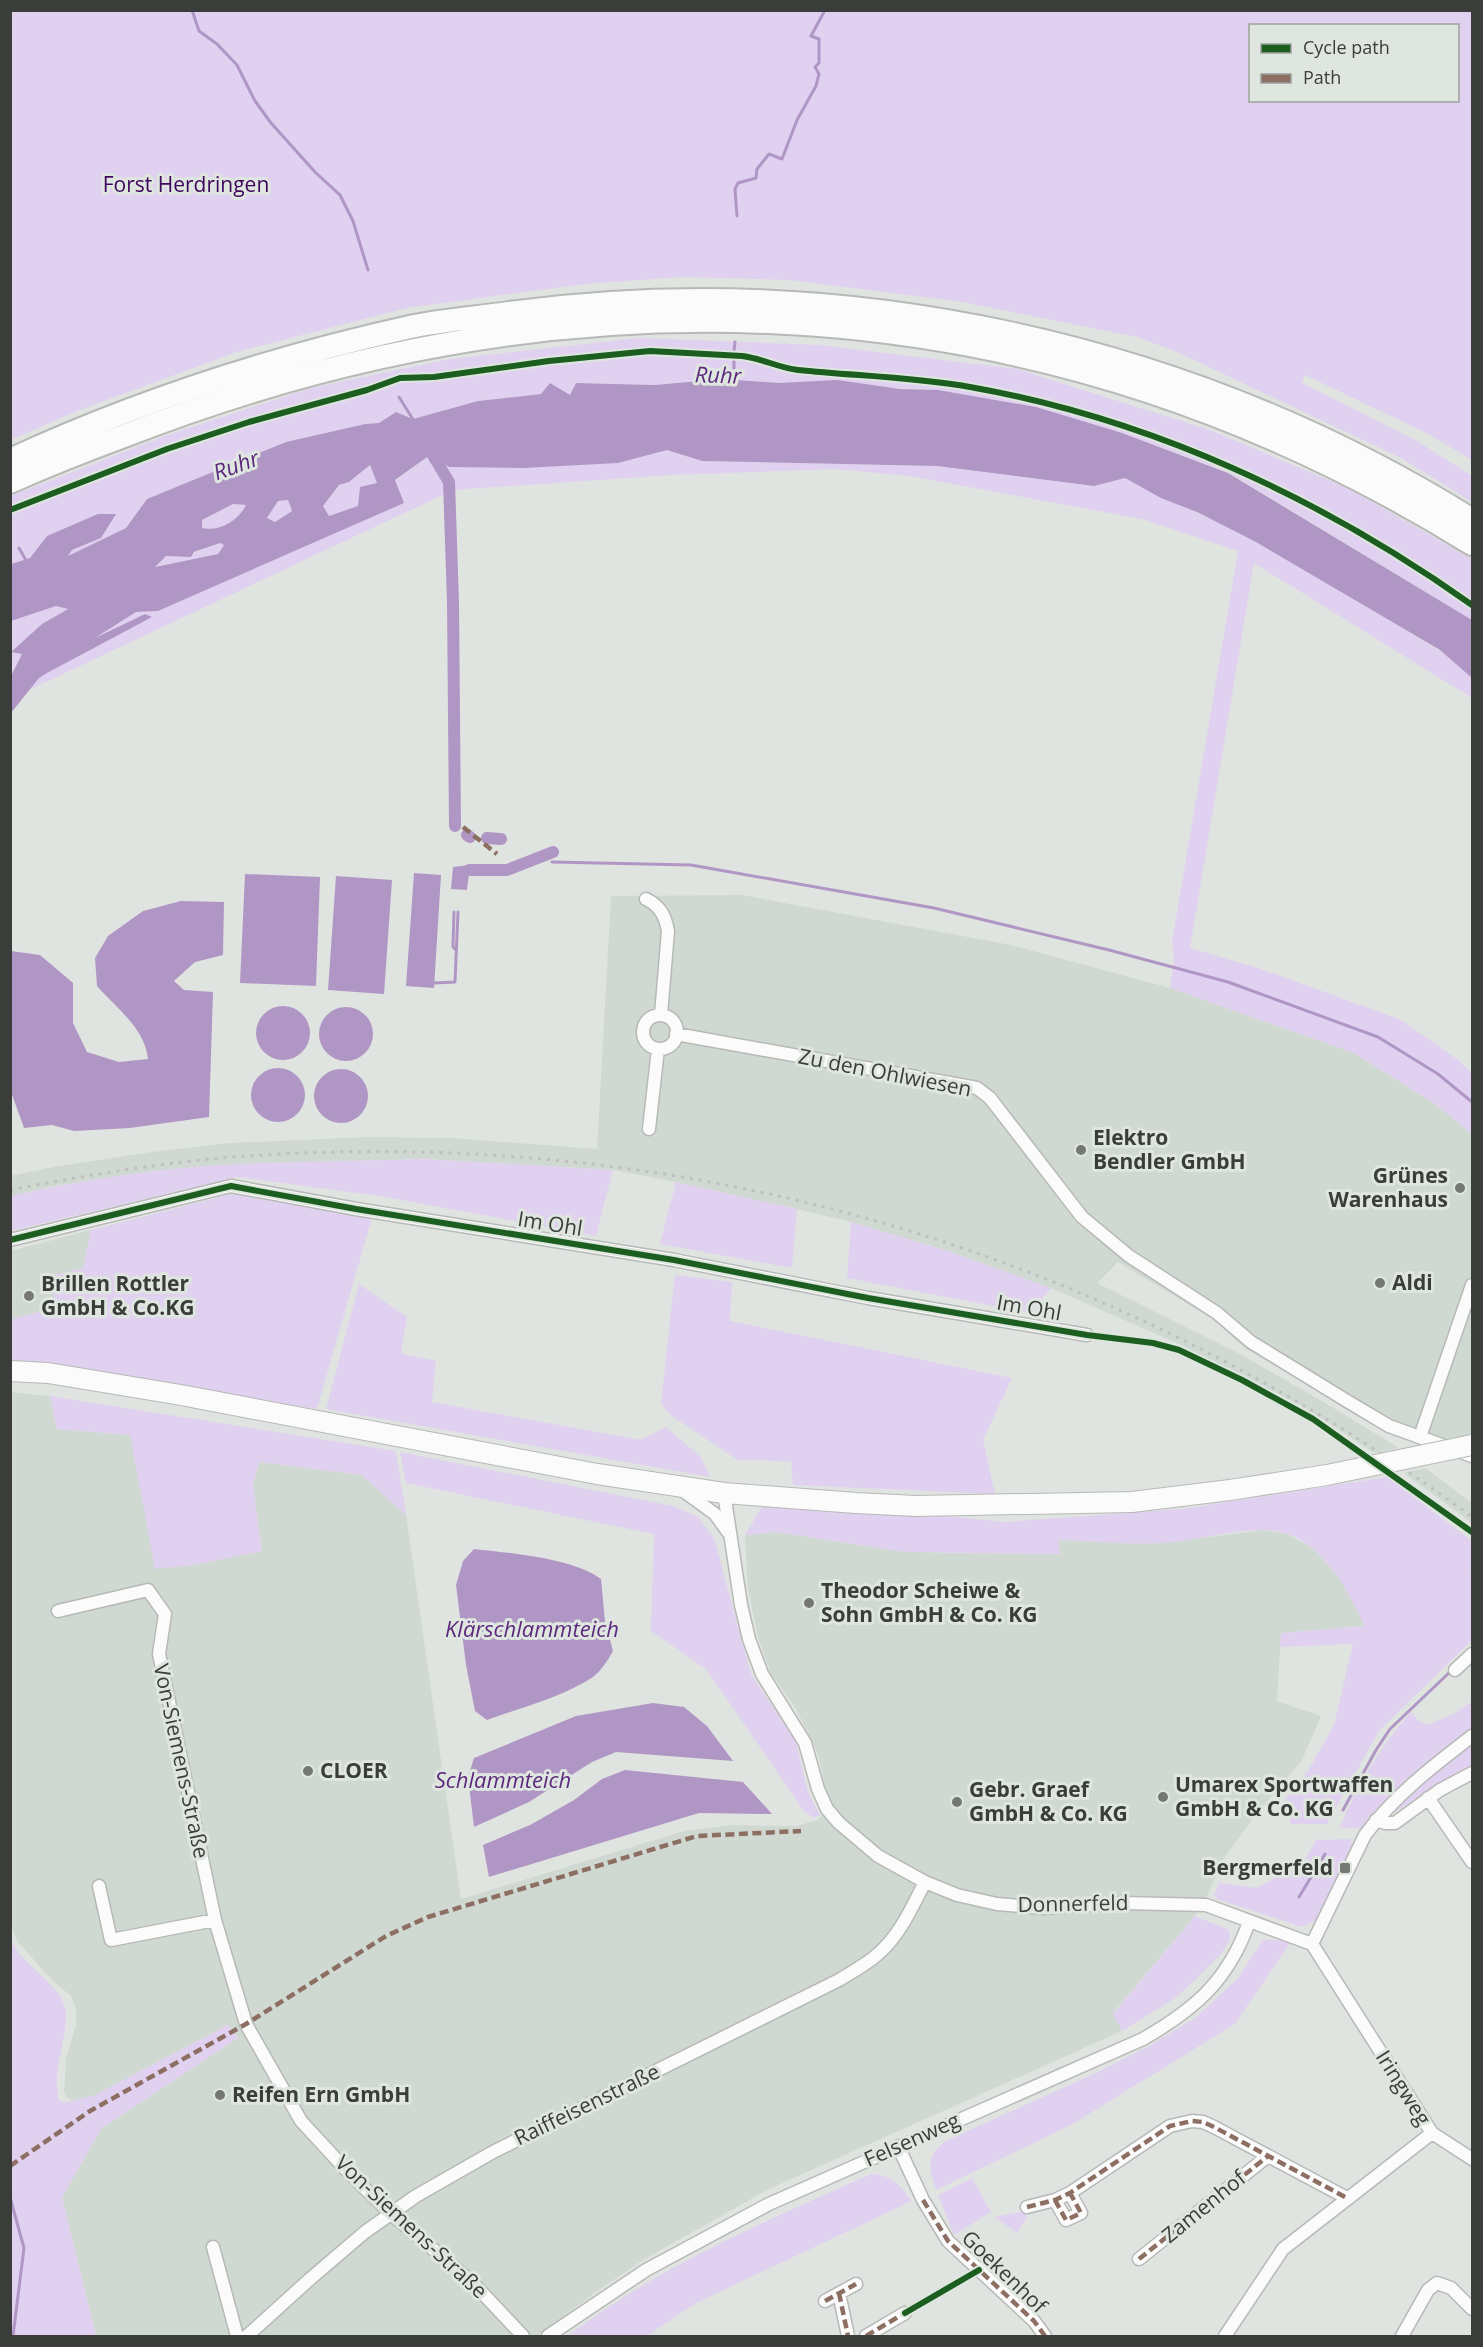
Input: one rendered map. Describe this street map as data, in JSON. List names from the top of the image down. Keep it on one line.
{"streets":{"street":["Zu den Ohlwiesen","Im Ohl","Von-Siemens-Straße","Donnerfeld","Iringweg","Raiffeisenstraße","Felsenweg","Zamenhof","Goekenhof"]},"crossings":[["Von-Siemens-Straße","Raiffeisenstraße"],["Donnerfeld","Iringweg"],["Donnerfeld","Raiffeisenstraße"],["Donnerfeld","Felsenweg"],["Iringweg","Zamenhof"],["Felsenweg","Goekenhof"]],"water":["Ruhr","Klärschlammteich","Schlammteich"],"parks":["Forst Herdringen"],"places":{"other":["Elektro Bendler GmbH","Grünes Warenhaus","Aldi","Brillen Rottler GmbH & Co.KG","Theodor Scheiwe & Sohn GmbH & Co. KG","CLOER","Umarex Sportwaffen GmbH & Co. KG","Gebr. Graef GmbH & Co. KG","Reifen Ern GmbH"],"transit":["Bergmerfeld"]},"legend":["Cycle path","Path"]}
